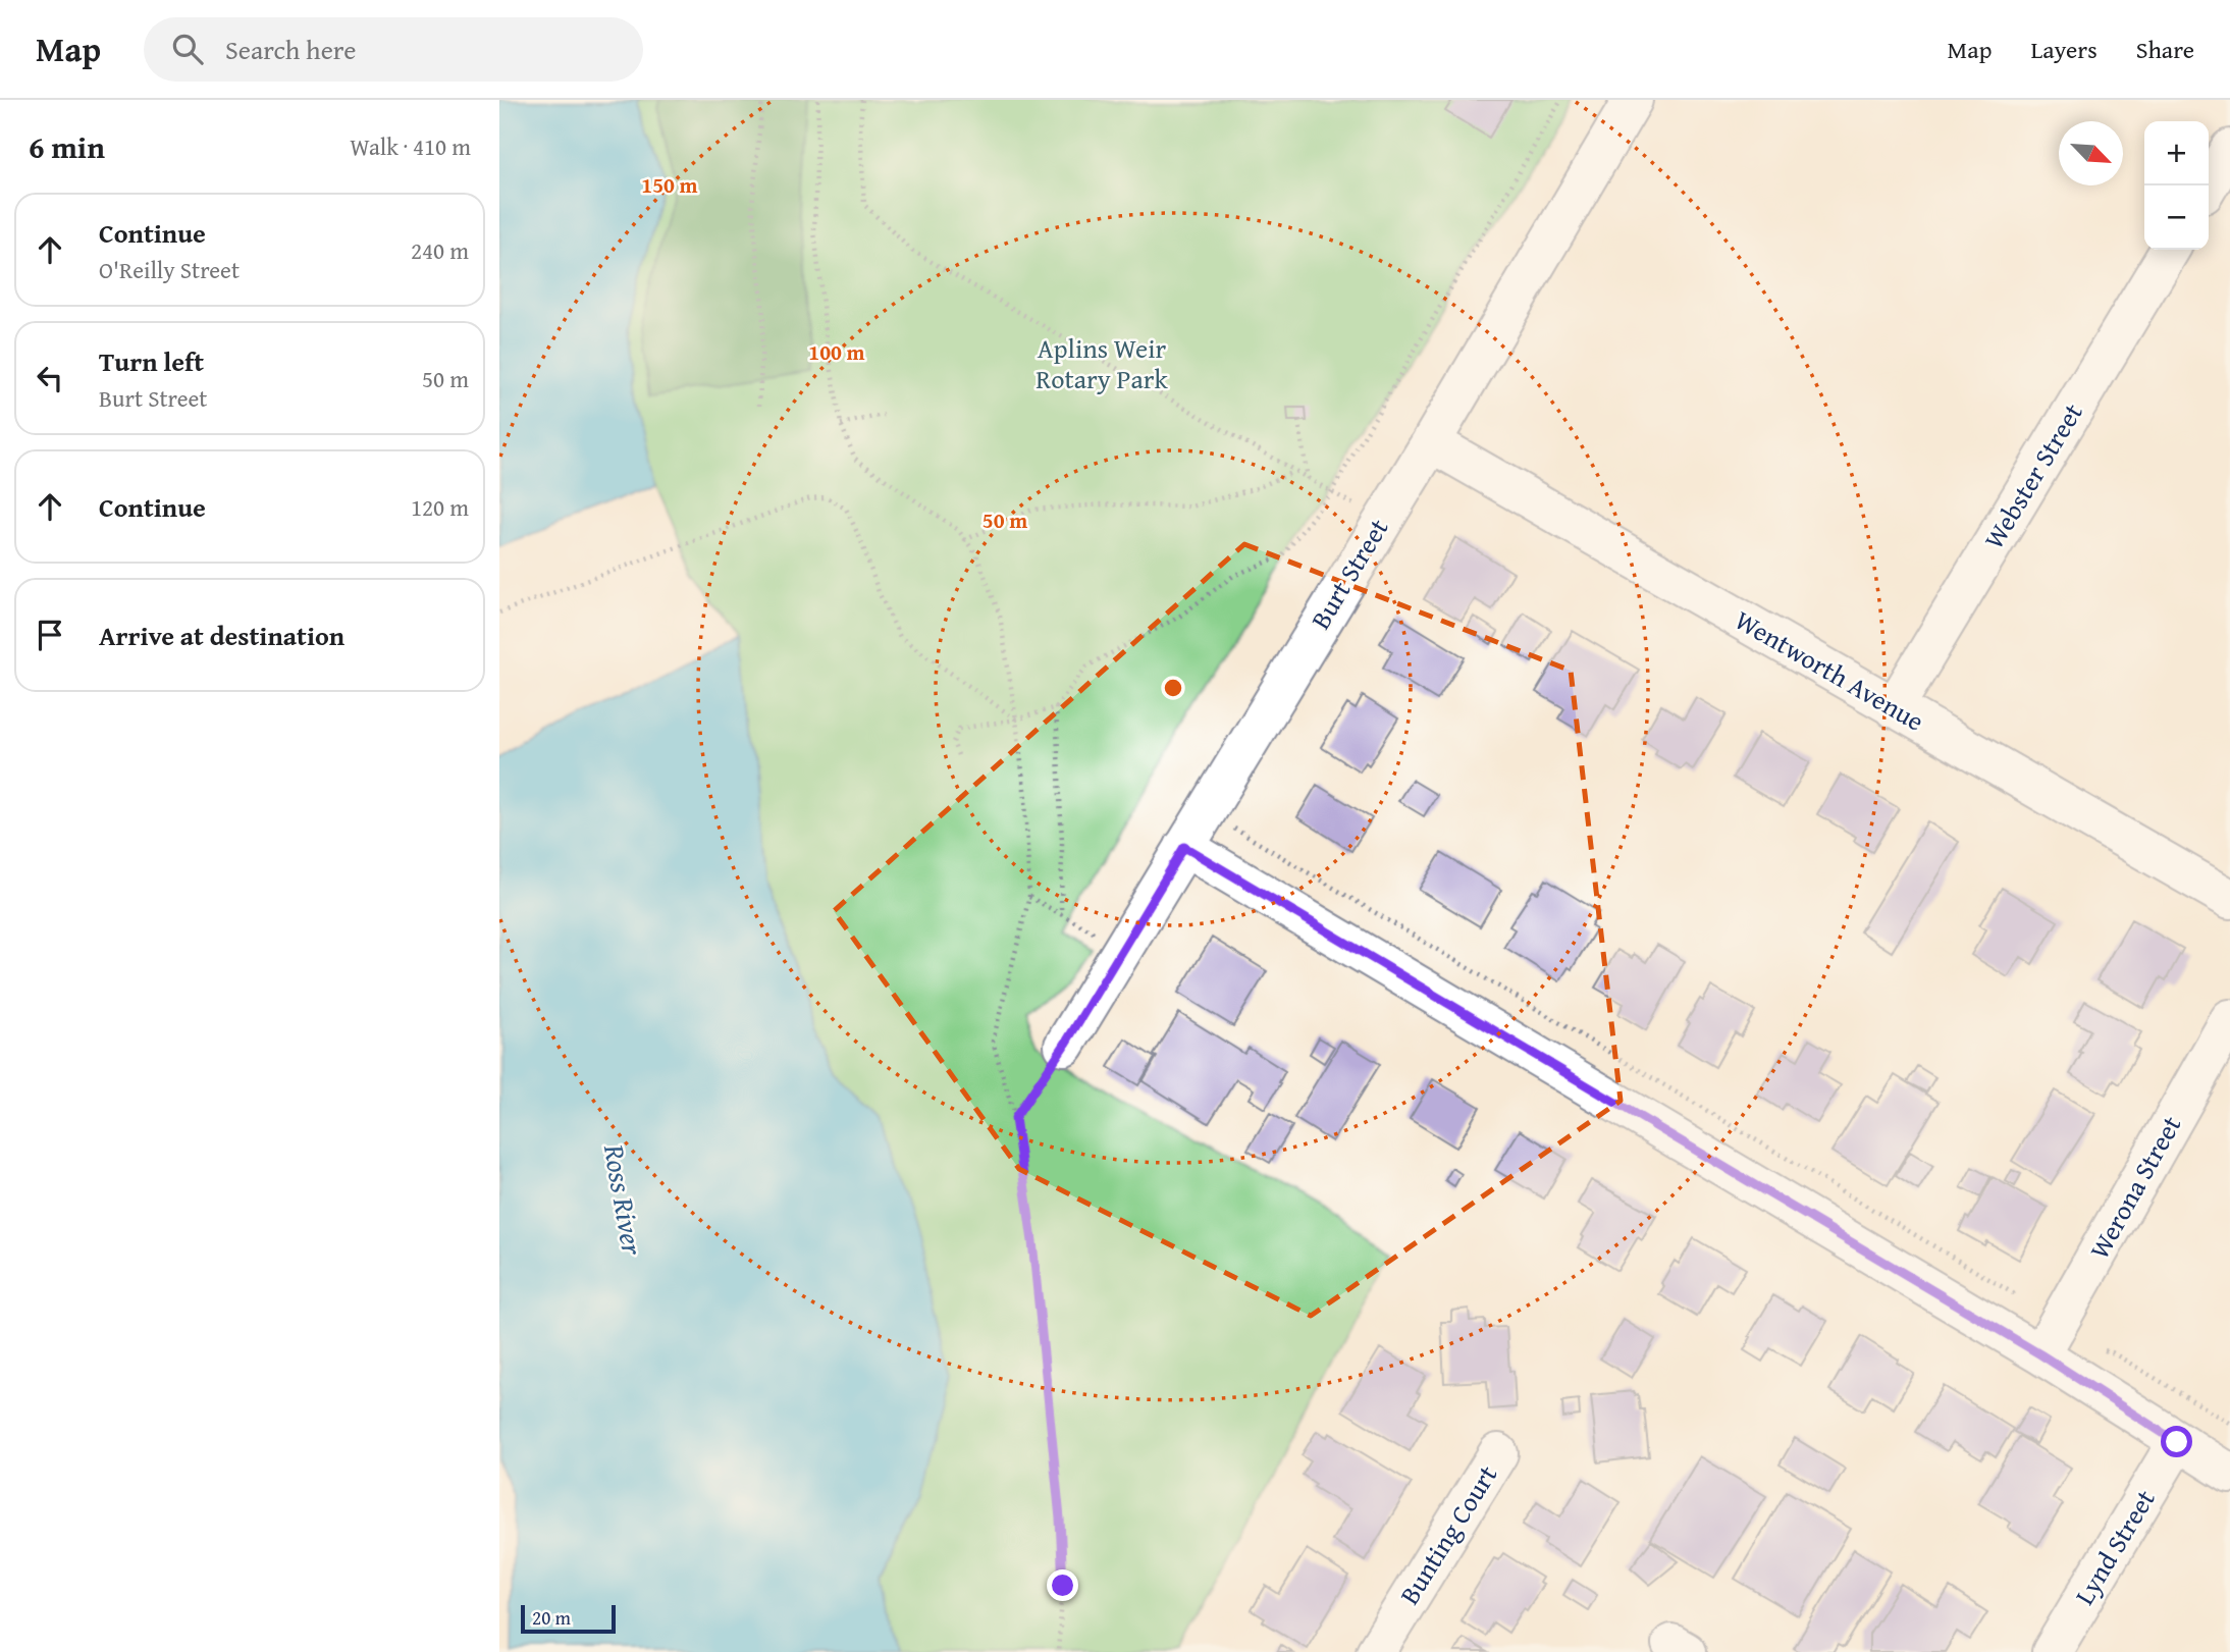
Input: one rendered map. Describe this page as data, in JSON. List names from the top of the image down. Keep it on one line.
{"streets":{"street":["Webster Street","Burt Street","Wentworth Avenue","Werona Street","Bunting Court","Lynd Street"]},"crossings":[["Webster Street","Wentworth Avenue"],["Burt Street","Wentworth Avenue"]],"water":["Ross River"],"parks":["Aplins Weir Rotary Park"],"scale_bar":"20 m","north":"bottom right","page":{"header":"Map","search":"Search here","nav":["Map","Layers","Share"],"heading":["6 min","Walk · 410 m"],"map_buttons":["+","−"],"list":[["Continue","O'Reilly Street","240 m"],["Turn left","Burt Street","50 m"],["Continue","120 m"],"Arrive at destination"],"scale":"20 m"},"rings":["150 m","100 m","50 m"]}
